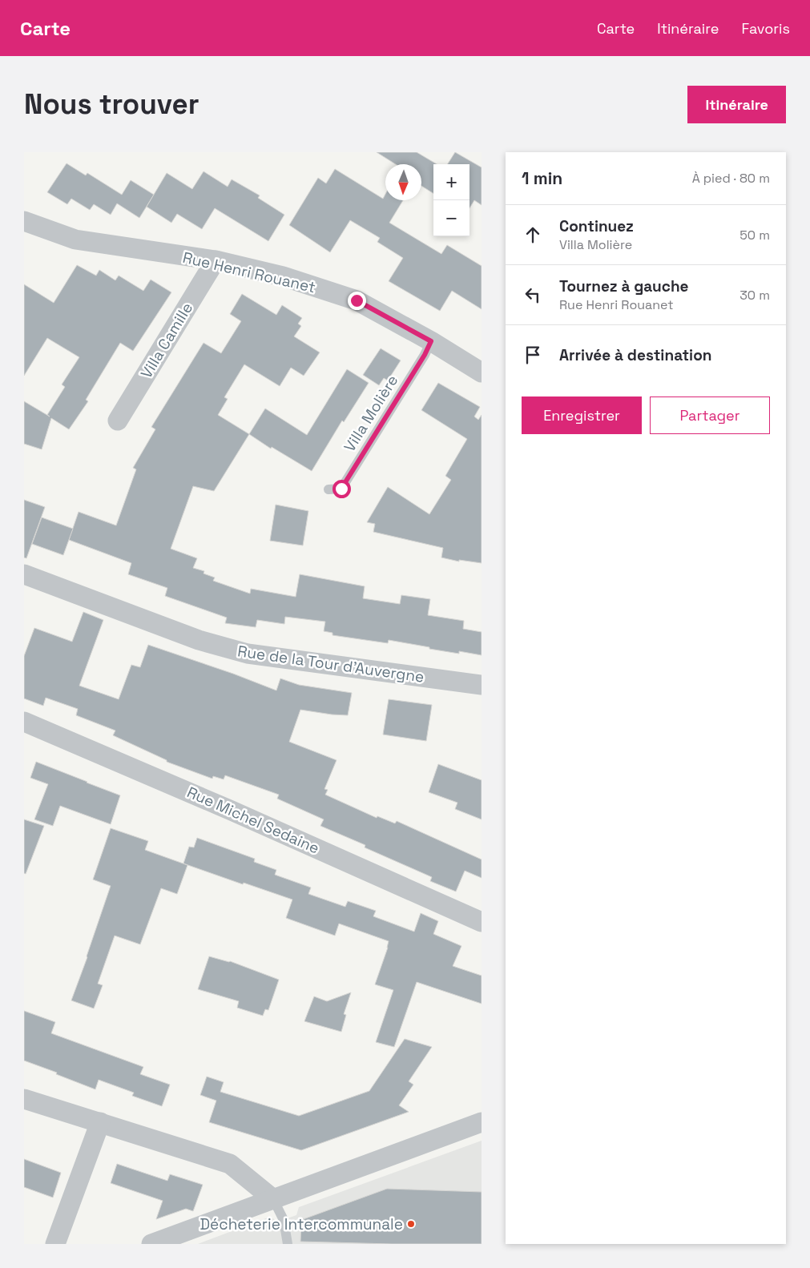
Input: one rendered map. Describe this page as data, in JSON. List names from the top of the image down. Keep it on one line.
{"streets":{"street":["Rue Henri Rouanet","Villa Camille","Rue de la Tour d'Auvergne","Rue Michel Sedaine"],"lane":["Villa Molière"]},"crossings":[["Rue Henri Rouanet","Villa Camille"],["Rue Henri Rouanet","Villa Molière"]],"places":["Décheterie Intercommunale"],"north":"bottom","page":{"header":"Carte","nav":["Carte","Itinéraire","Favoris"],"buttons":["Itinéraire",["Enregistrer","Partager"]],"title":"Nous trouver","heading":["1 min","À pied · 80 m"],"map_buttons":["+","−"],"list":[["Continuez","Villa Molière","50 m"],["Tournez à gauche","Rue Henri Rouanet","30 m"],"Arrivée à destination"]}}
